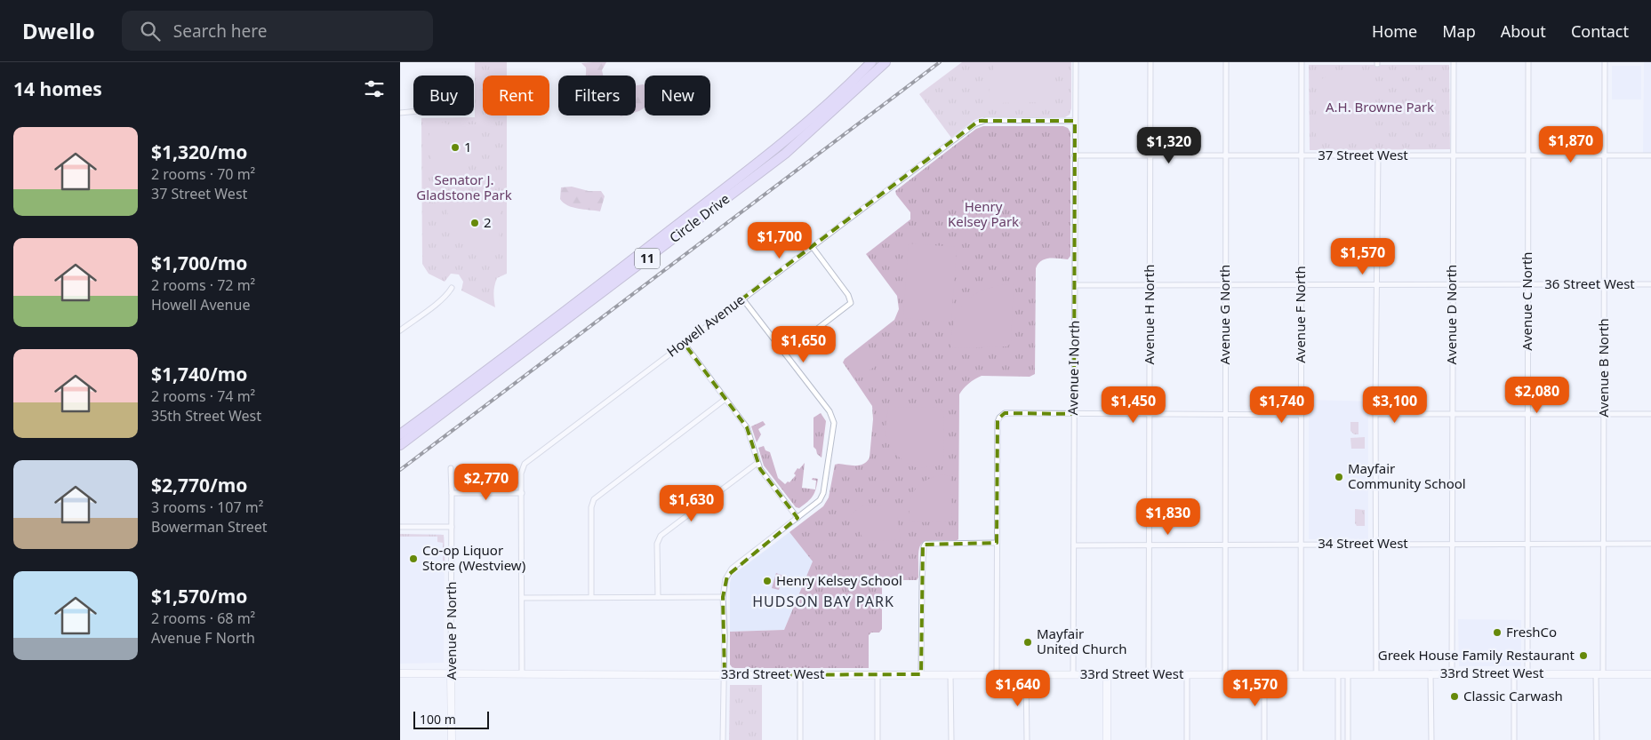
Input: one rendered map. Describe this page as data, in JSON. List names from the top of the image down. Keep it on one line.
{"streets":{"highway":["Circle Drive","11"],"main road":["Avenue P North","33rd Street West"],"street":["37 Street West","36 Street West","Avenue C North","Avenue H North","Avenue G North","Avenue F North","Avenue D North","Howell Avenue","Avenue I North","Avenue B North","34 Street West"]},"crossings":[["37 Street West","Avenue C North"],["37 Street West","Avenue H North"],["37 Street West","Avenue G North"],["37 Street West","Avenue F North"],["37 Street West","Avenue D North"],["37 Street West","Avenue I North"],["37 Street West","Avenue B North"],["36 Street West","Avenue C North"],["36 Street West","Avenue H North"],["36 Street West","Avenue G North"],["36 Street West","Avenue F North"],["36 Street West","Avenue D North"],["36 Street West","Avenue I North"],["36 Street West","Avenue B North"],["Avenue C North","34 Street West"],["Avenue C North","33rd Street West"],["Avenue H North","34 Street West"],["Avenue H North","33rd Street West"],["Avenue G North","34 Street West"],["Avenue G North","33rd Street West"],["Avenue F North","34 Street West"],["Avenue F North","33rd Street West"],["Avenue D North","34 Street West"],["Avenue D North","33rd Street West"],["Howell Avenue","Avenue I North"],["Howell Avenue","33rd Street West"],["Avenue I North","34 Street West"],["Avenue I North","33rd Street West"],["Avenue B North","34 Street West"],["Avenue B North","33rd Street West"],["Avenue P North","33rd Street West"]],"districts":["HUDSON BAY PARK"],"parks":["A.H. Browne Park","Senator J. Gladstone Park","Henry Kelsey Park"],"places":["1","2","Mayfair Community School","Co-op Liquor Store (Westview)","Henry Kelsey School","FreshCo","Mayfair United Church","Greek House Family Restaurant","Classic Carwash"],"scale_bar":"100 m","page":{"header":"Dwello","search":"Search here","nav":["Home","Map","About","Contact"],"heading":"14 homes","chip":["Buy","Rent","Filters","New"],"list":[{"name":"$1,320/mo","note":"2 rooms · 70 m² · 37 Street West"},{"name":"$1,700/mo","note":"2 rooms · 72 m² · Howell Avenue"},{"name":"$1,740/mo","note":"2 rooms · 74 m² · 35th Street West"},{"name":"$2,770/mo","note":"3 rooms · 107 m² · Bowerman Street"},{"name":"$1,570/mo","note":"2 rooms · 68 m² · Avenue F North"}],"price":["$1,870","$1,320","$1,700","$1,570","$1,650","$2,080","$1,450","$1,740","$3,100","$2,770","$1,630","$1,830","$1,640","$1,570"],"scale":"100 m"}}
